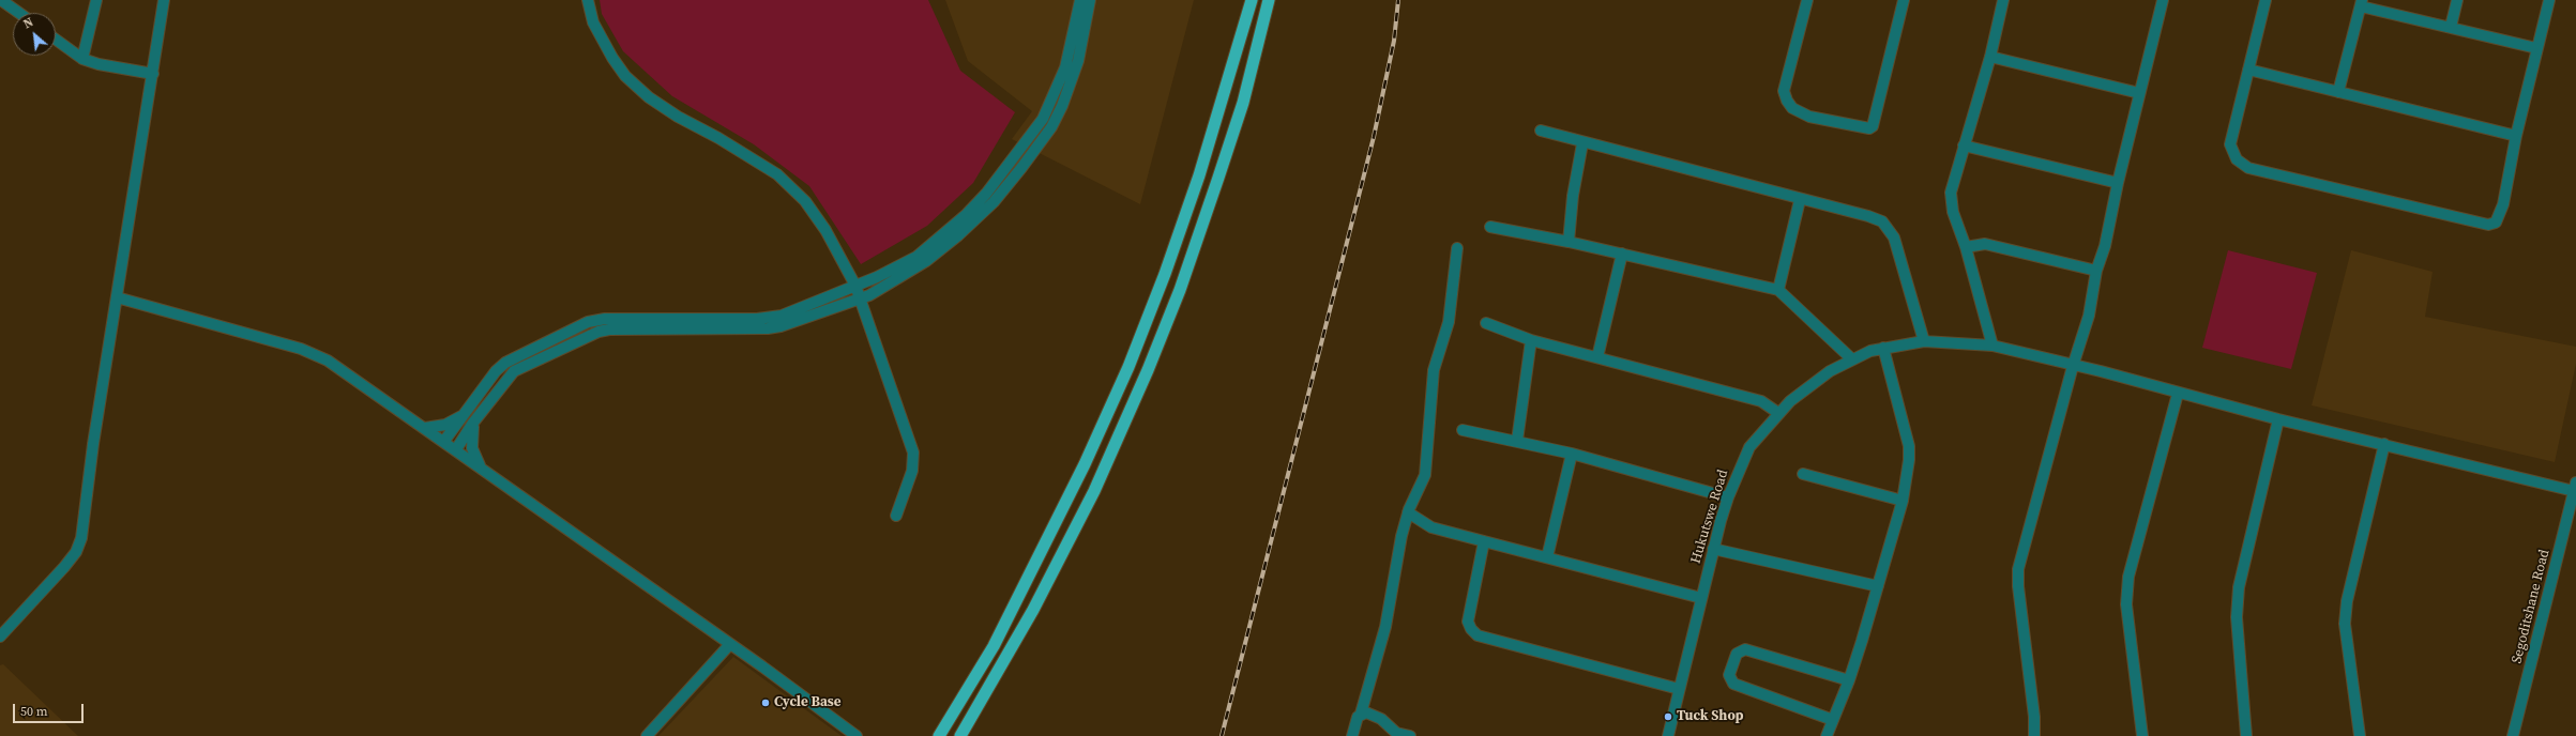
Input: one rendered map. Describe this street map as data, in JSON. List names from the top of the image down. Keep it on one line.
{"streets":{"street":["Hukutswe Road","Segoditshane Road"]},"crossings":[["Hukutswe Road","Segoditshane Road"]],"places":["Cycle Base","Tuck Shop"],"scale_bar":"50 m","north":"top left"}
